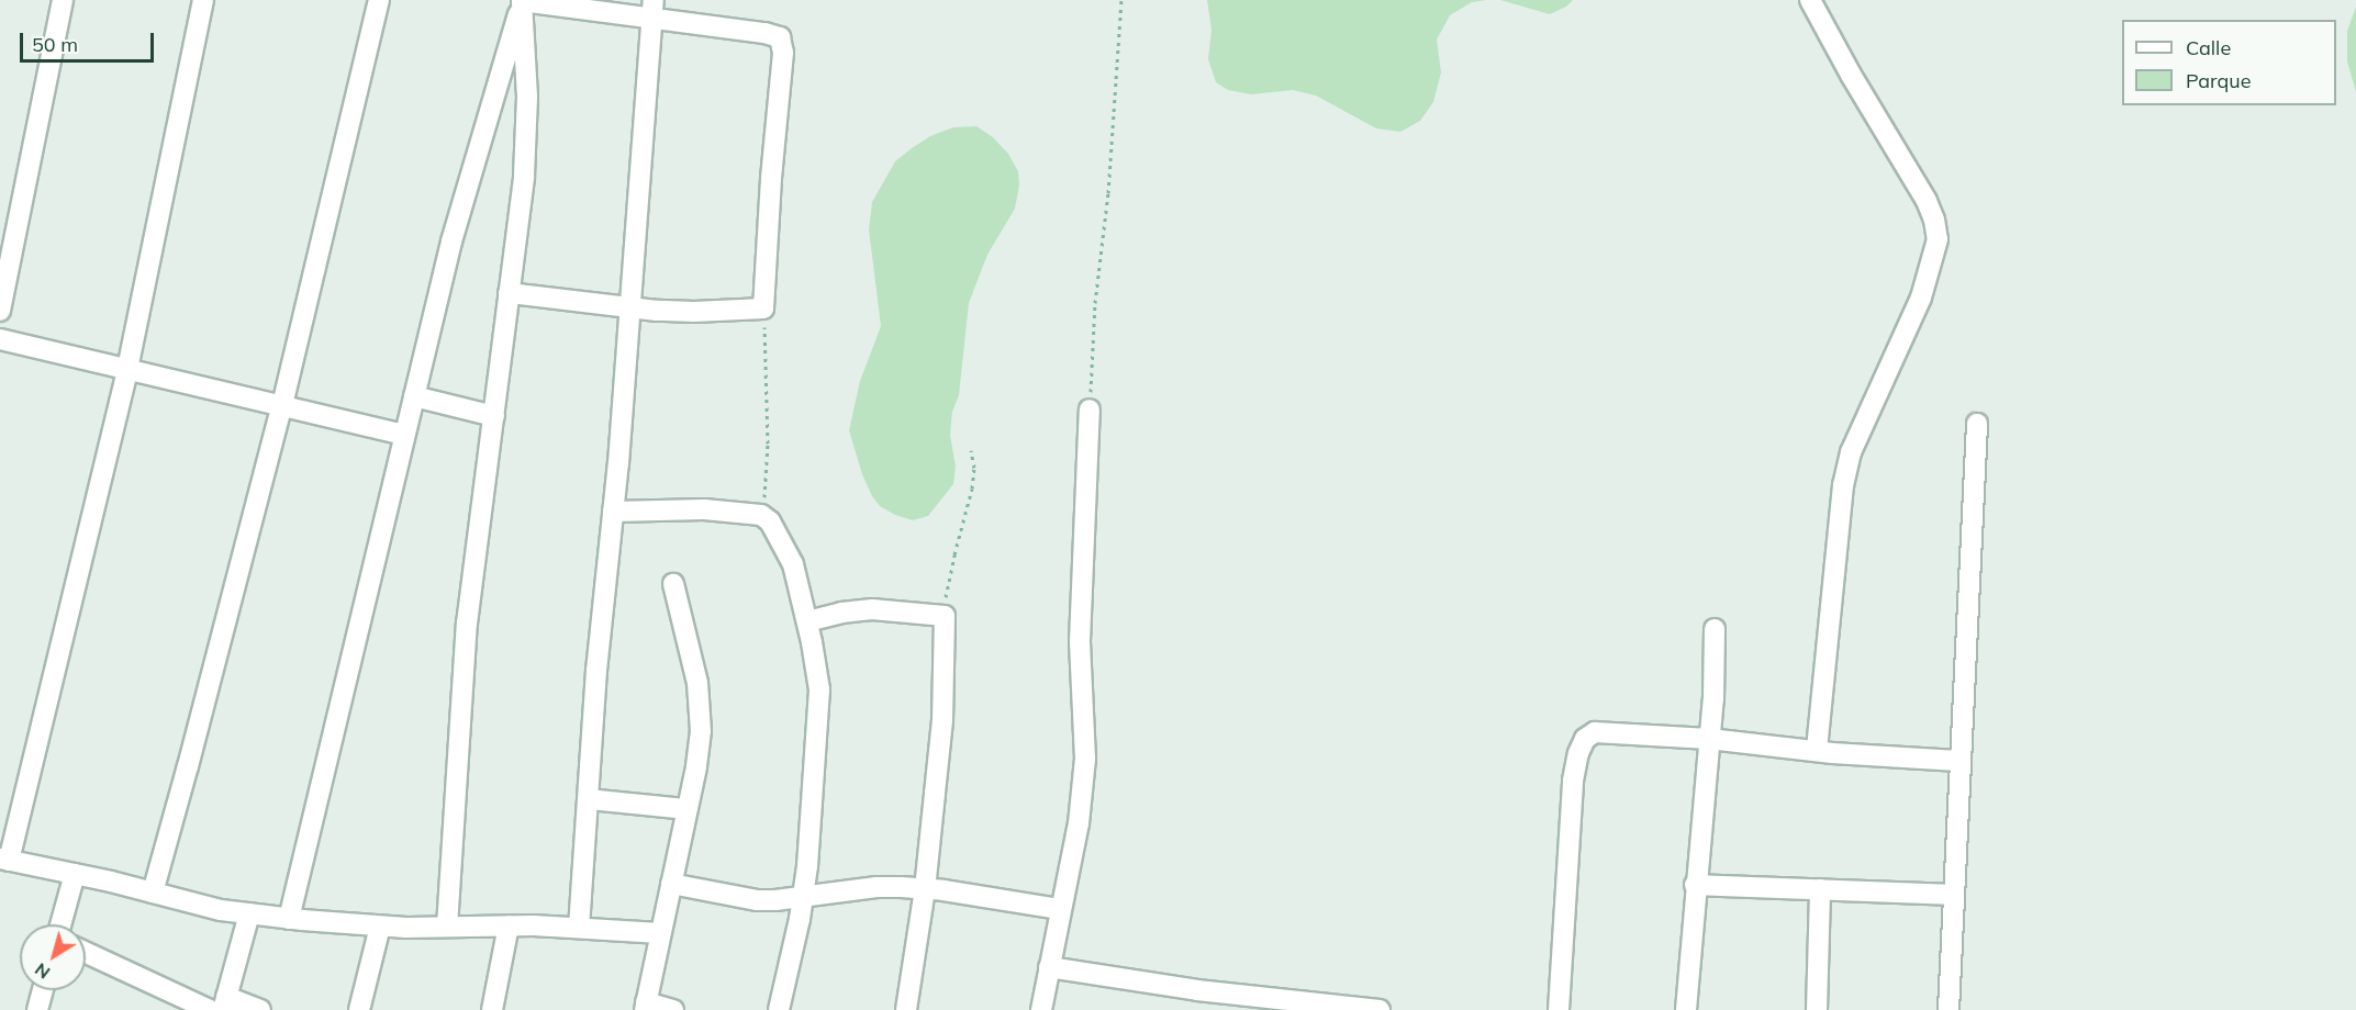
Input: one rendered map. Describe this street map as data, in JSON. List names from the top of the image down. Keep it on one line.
{"legend":["Calle","Parque"],"scale_bar":"50 m","north":"bottom left"}
